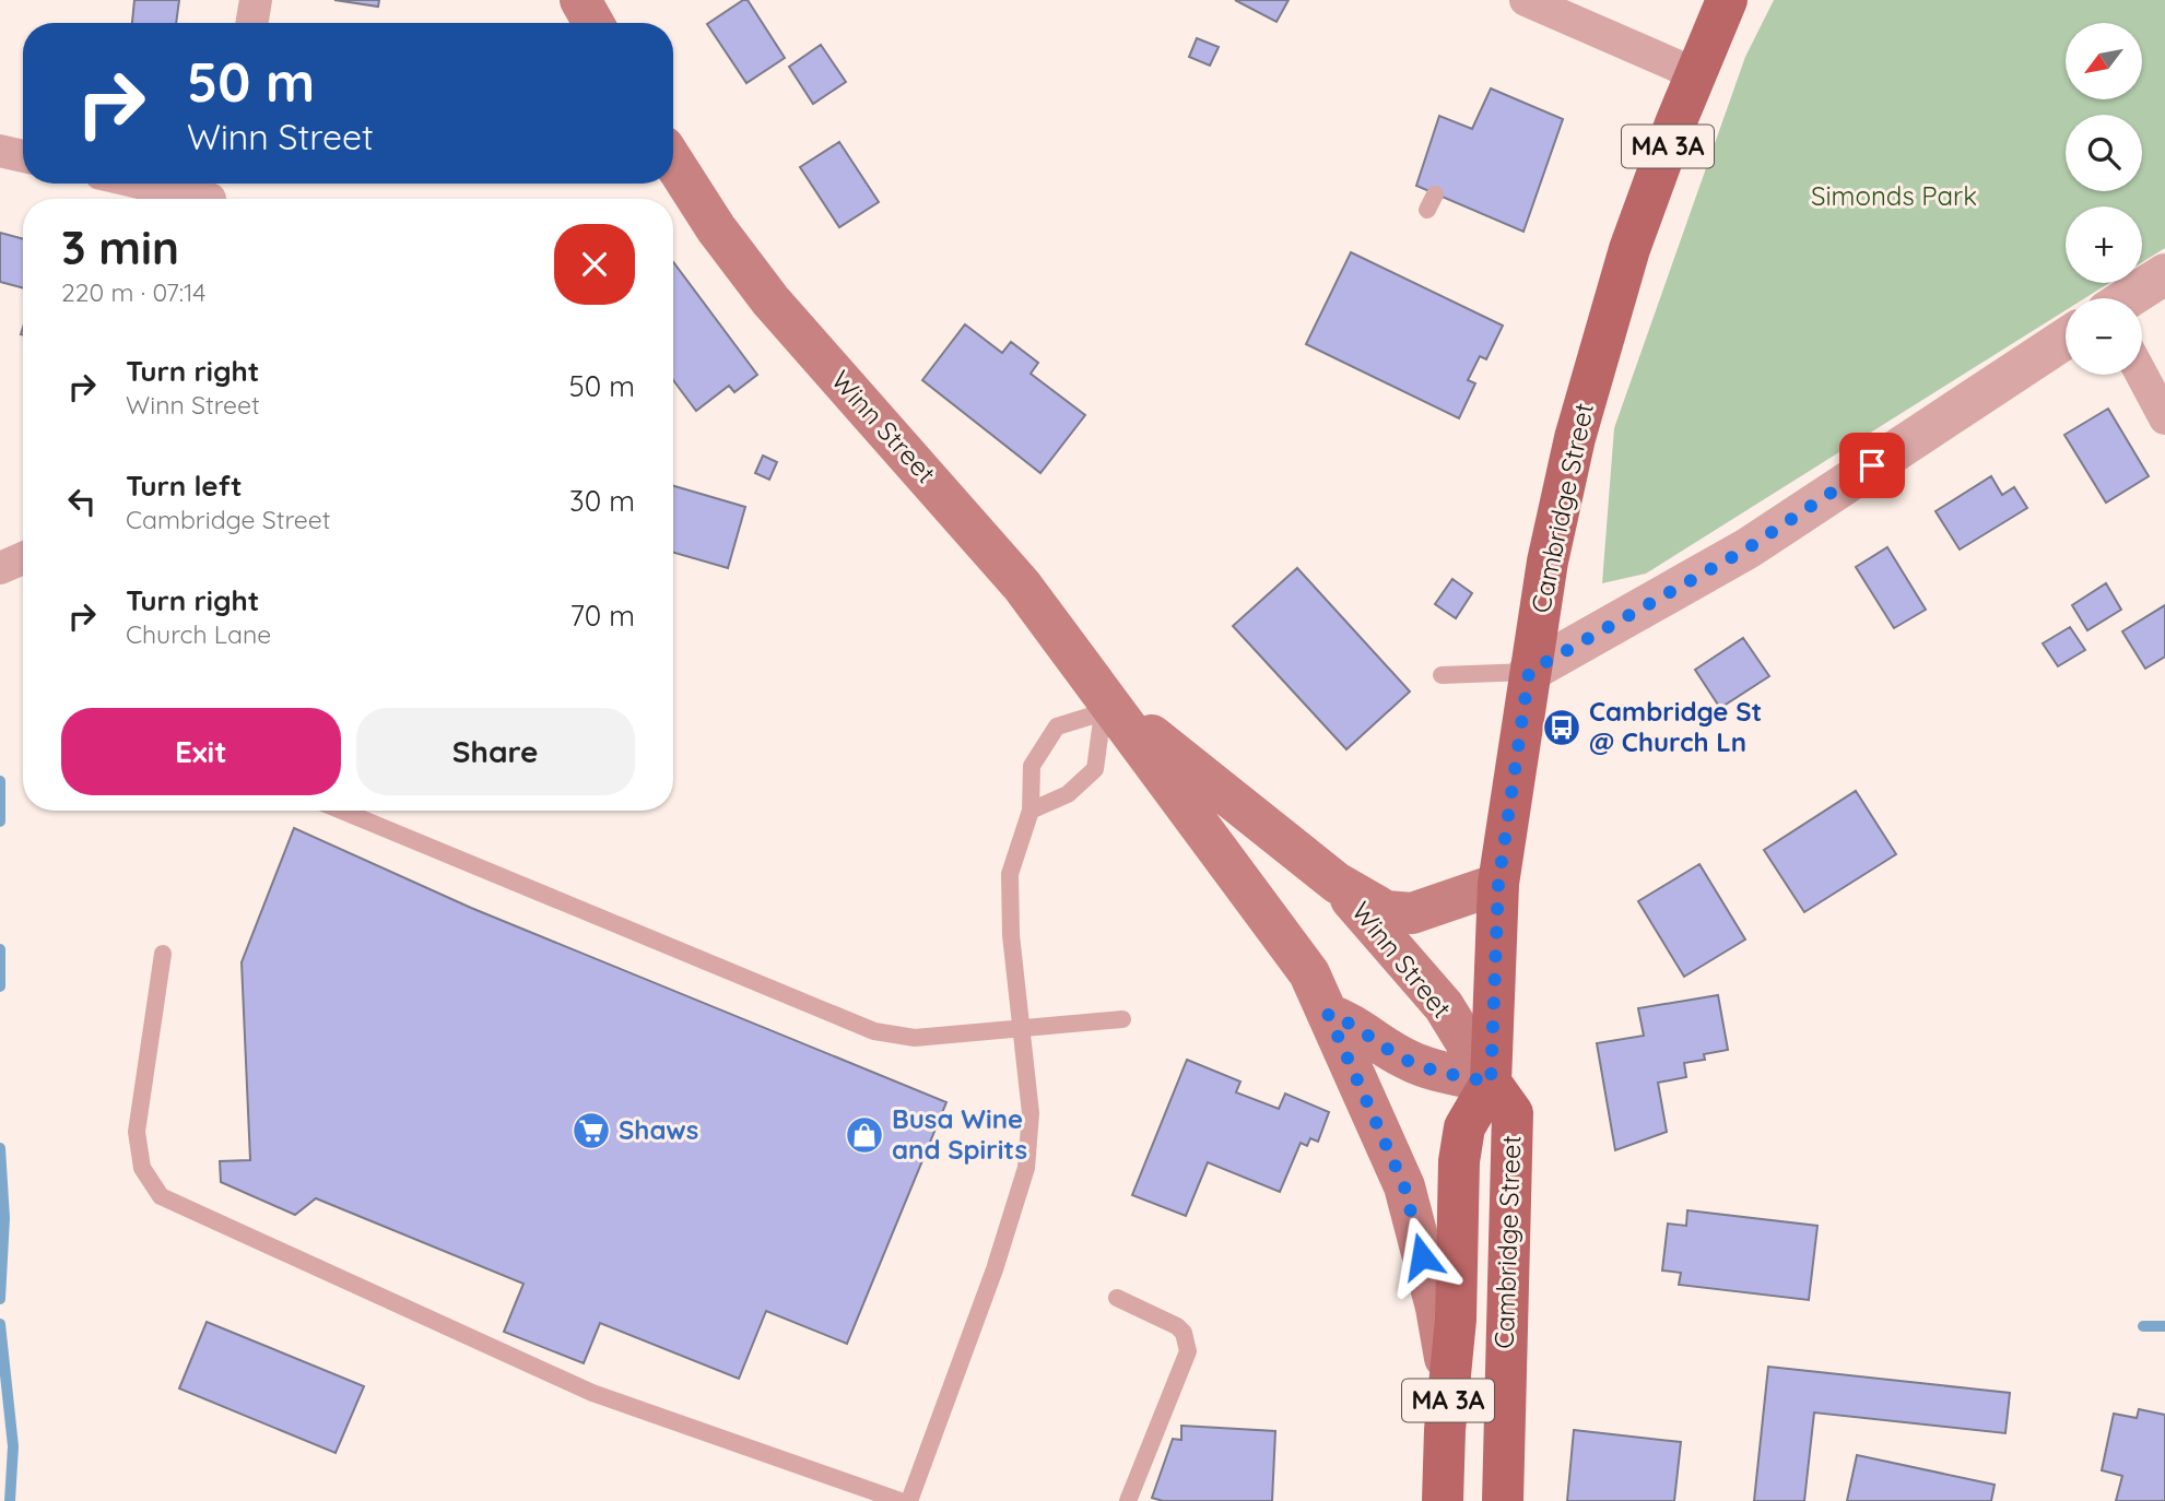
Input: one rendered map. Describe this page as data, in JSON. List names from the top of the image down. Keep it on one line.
{"streets":{"main road":["MA 3A","Winn Street","Cambridge Street"]},"crossings":[["Winn Street","Cambridge Street"]],"parks":["Simonds Park"],"places":{"bus stop":["Cambridge St @ Church Ln"],"supermarket":["Shaws"],"shop":["Busa Wine and Spirits"]},"north":"bottom left","page":{"map_buttons":["+","−"],"turn":["50 m","Winn Street"],"heading":["3 min","220 m · 07:14"],"list":[{"name":"Turn right","note":"Winn Street","value":"50 m"},{"name":"Turn left","note":"Cambridge Street","value":"30 m"},{"name":"Turn right","note":"Church Lane","value":"70 m"}],"buttons":["Exit","Share"]}}
